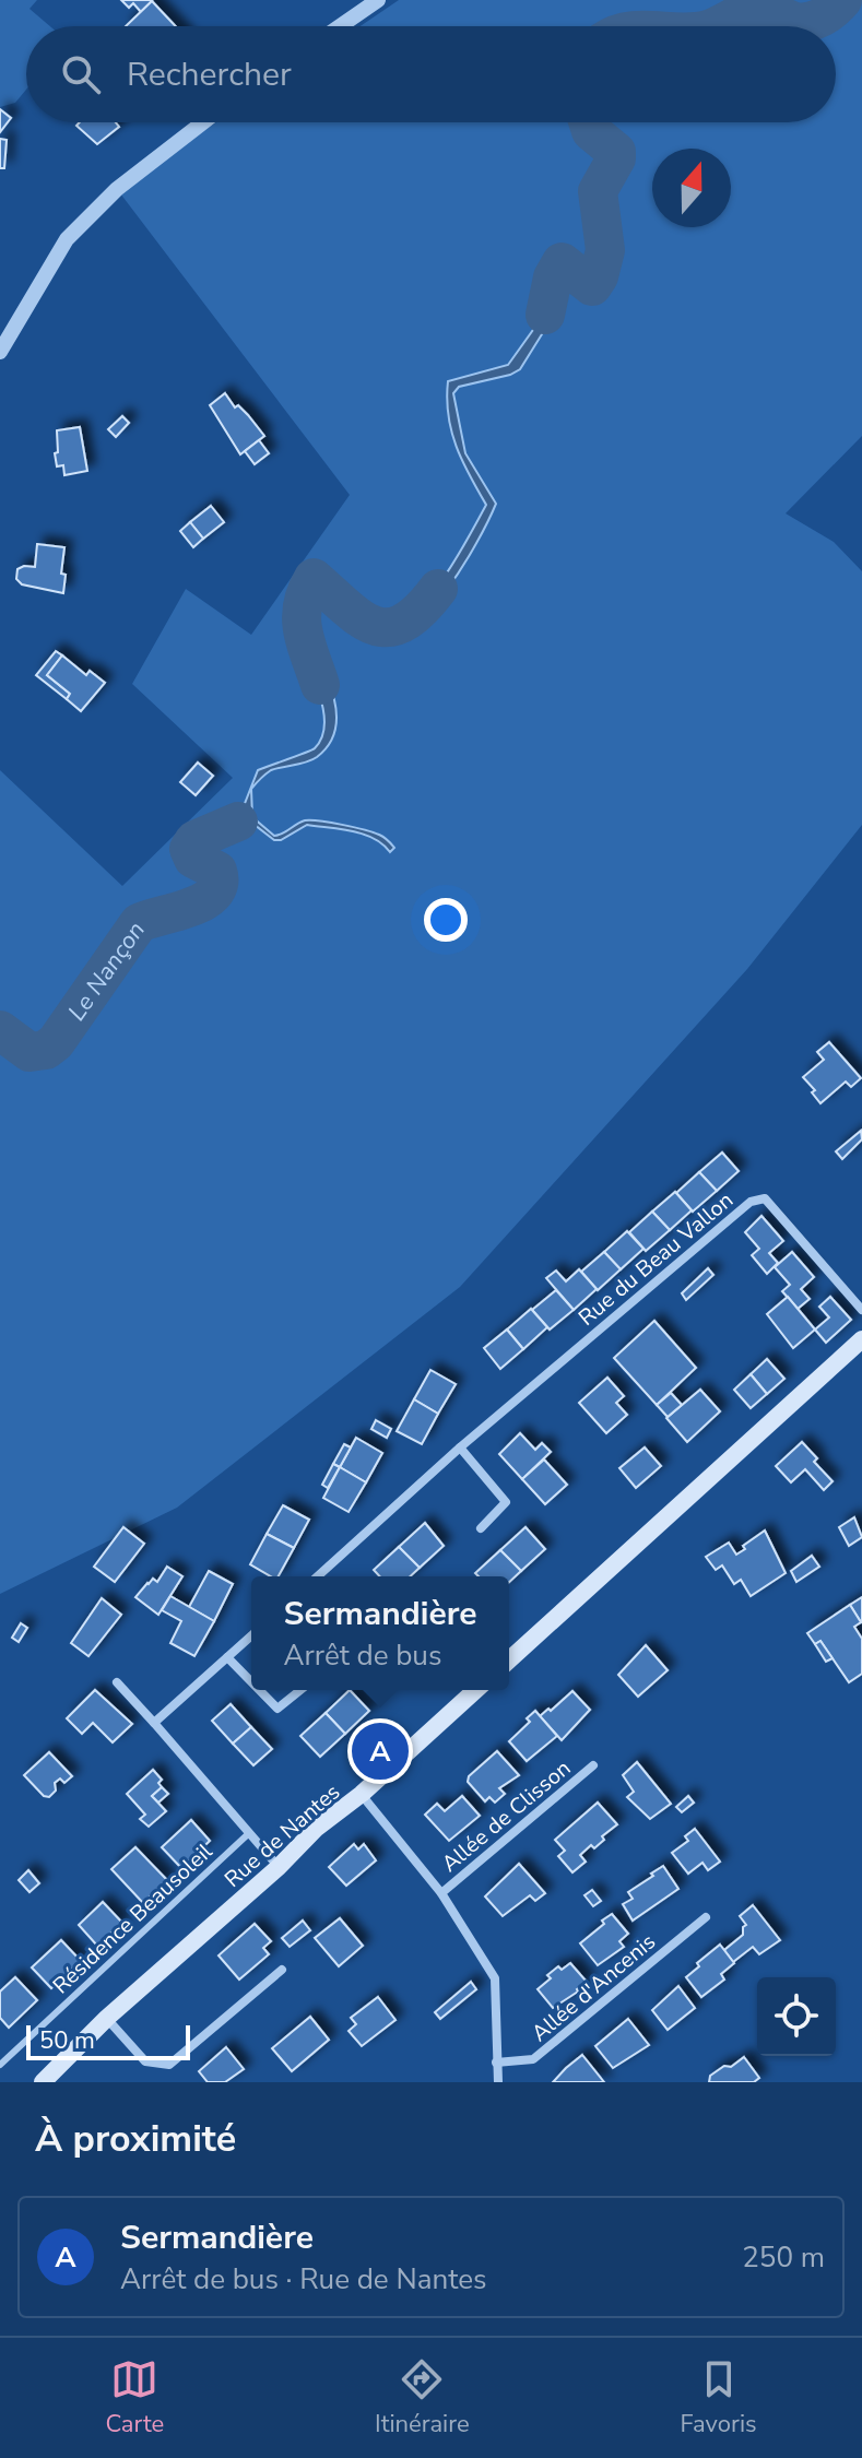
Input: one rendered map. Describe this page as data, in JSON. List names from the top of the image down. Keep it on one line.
{"streets":{"main road":["Rue de Nantes"],"street":["Rue du Beau Vallon","Allée de Clisson","Allée d'Ancenis"],"lane":["Résidence Beausoleil"]},"water":["Le Nançon"],"scale_bar":"50 m","north":"top","page":{"search":"Rechercher","popup":["Sermandière","Arrêt de bus"],"pins":"A","scale":"50 m","heading":"À proximité","list":[{"mark":"A","name":"Sermandière","note":"Arrêt de bus · Rue de Nantes","value":"250 m"}],"nav":["Carte","Itinéraire","Favoris"]}}
